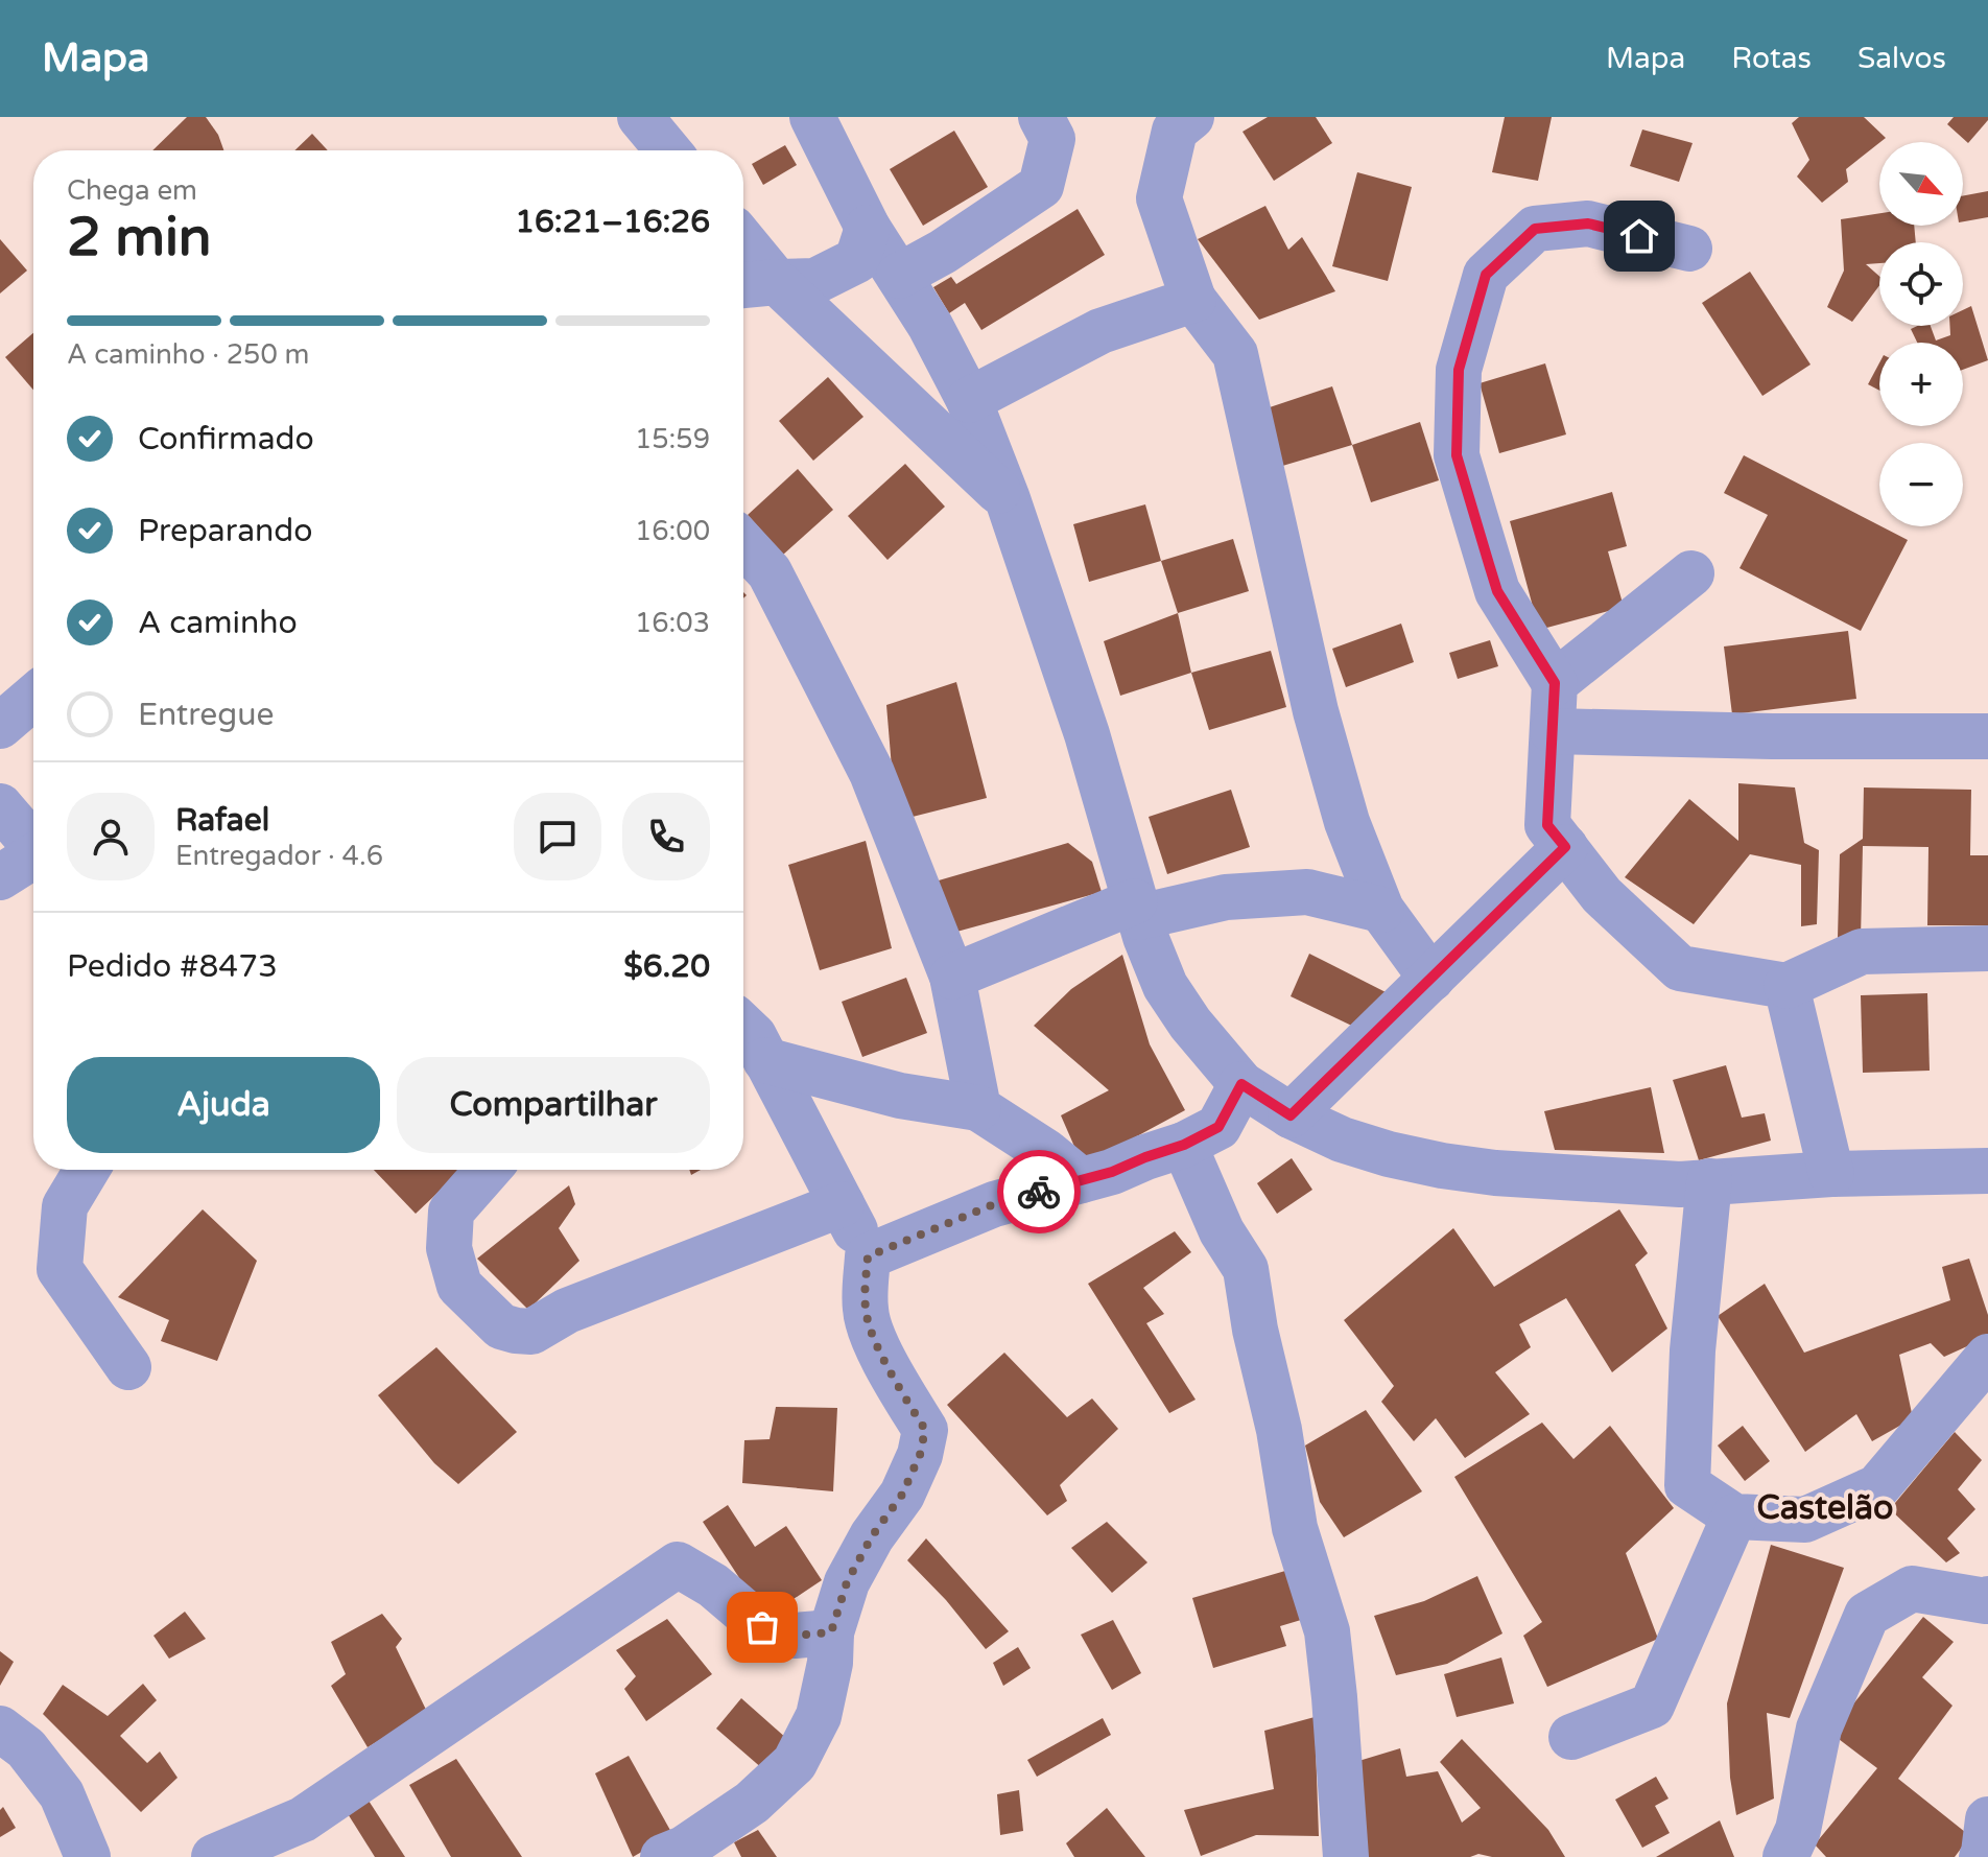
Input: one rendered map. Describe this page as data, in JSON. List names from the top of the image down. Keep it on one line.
{"districts":["Castelão"],"north":"bottom right","page":{"header":"Mapa","nav":["Mapa","Rotas","Salvos"],"map_buttons":["+","−"],"heading":["2 min","Chega em","16:21–16:26"],"panel":["Rafael","Entregador · 4.6","Pedido #8473","$6.20"],"bar":"A caminho · 250 m","list":[["Confirmado","15:59"],["Preparando","16:00"],["A caminho","16:03"],"Entregue"],"buttons":["Ajuda","Compartilhar"]}}
